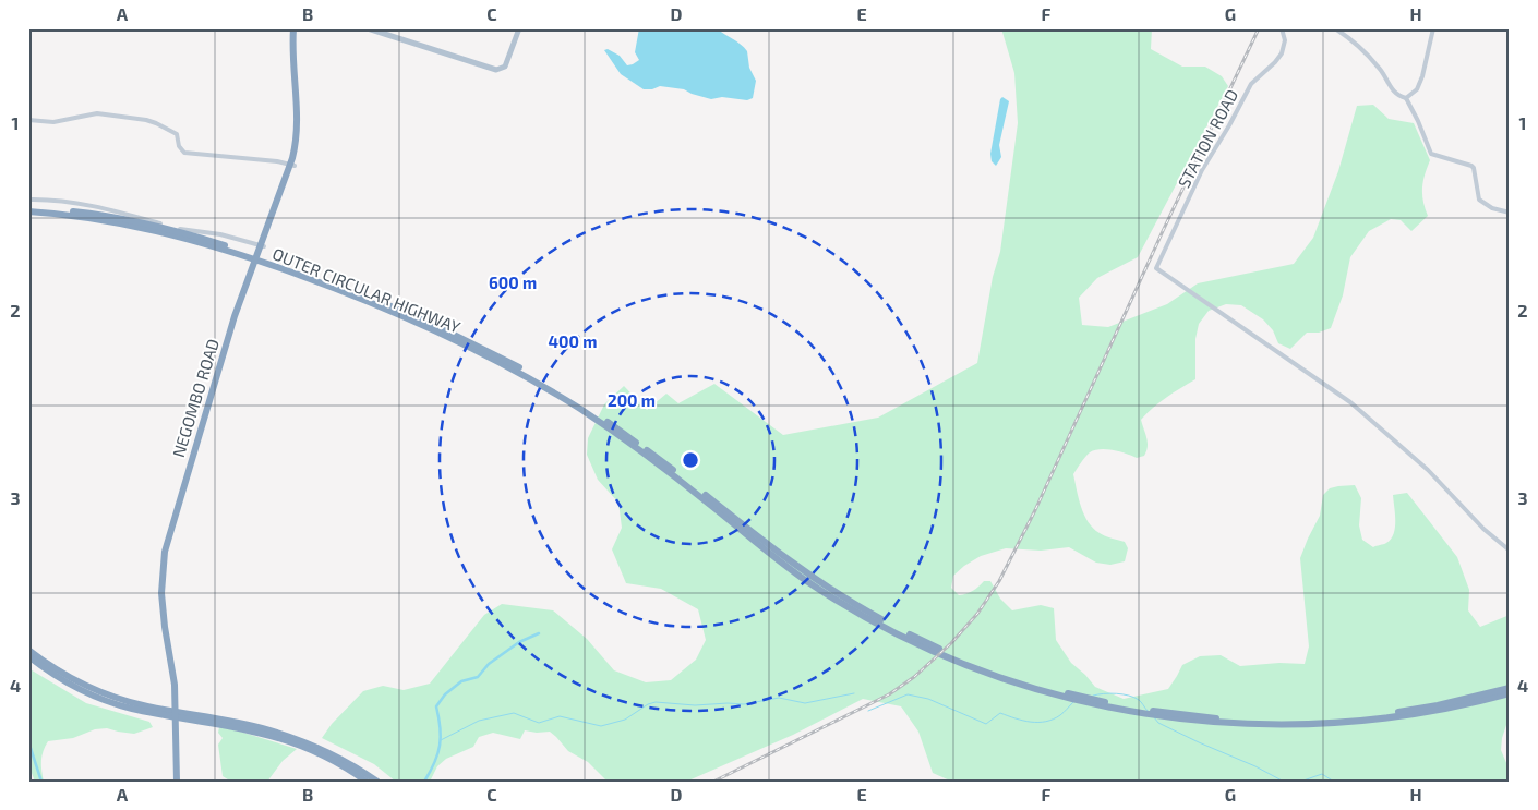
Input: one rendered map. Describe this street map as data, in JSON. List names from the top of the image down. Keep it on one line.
{"streets":{"highway":["OUTER CIRCULAR HIGHWAY","NEGOMBO ROAD"],"street":["STATION ROAD"]},"grid":{"columns":["A","B","C","D","E","F","G","H"],"rows":["1","2","3","4"]},"rings":["600 m","400 m","200 m"]}
